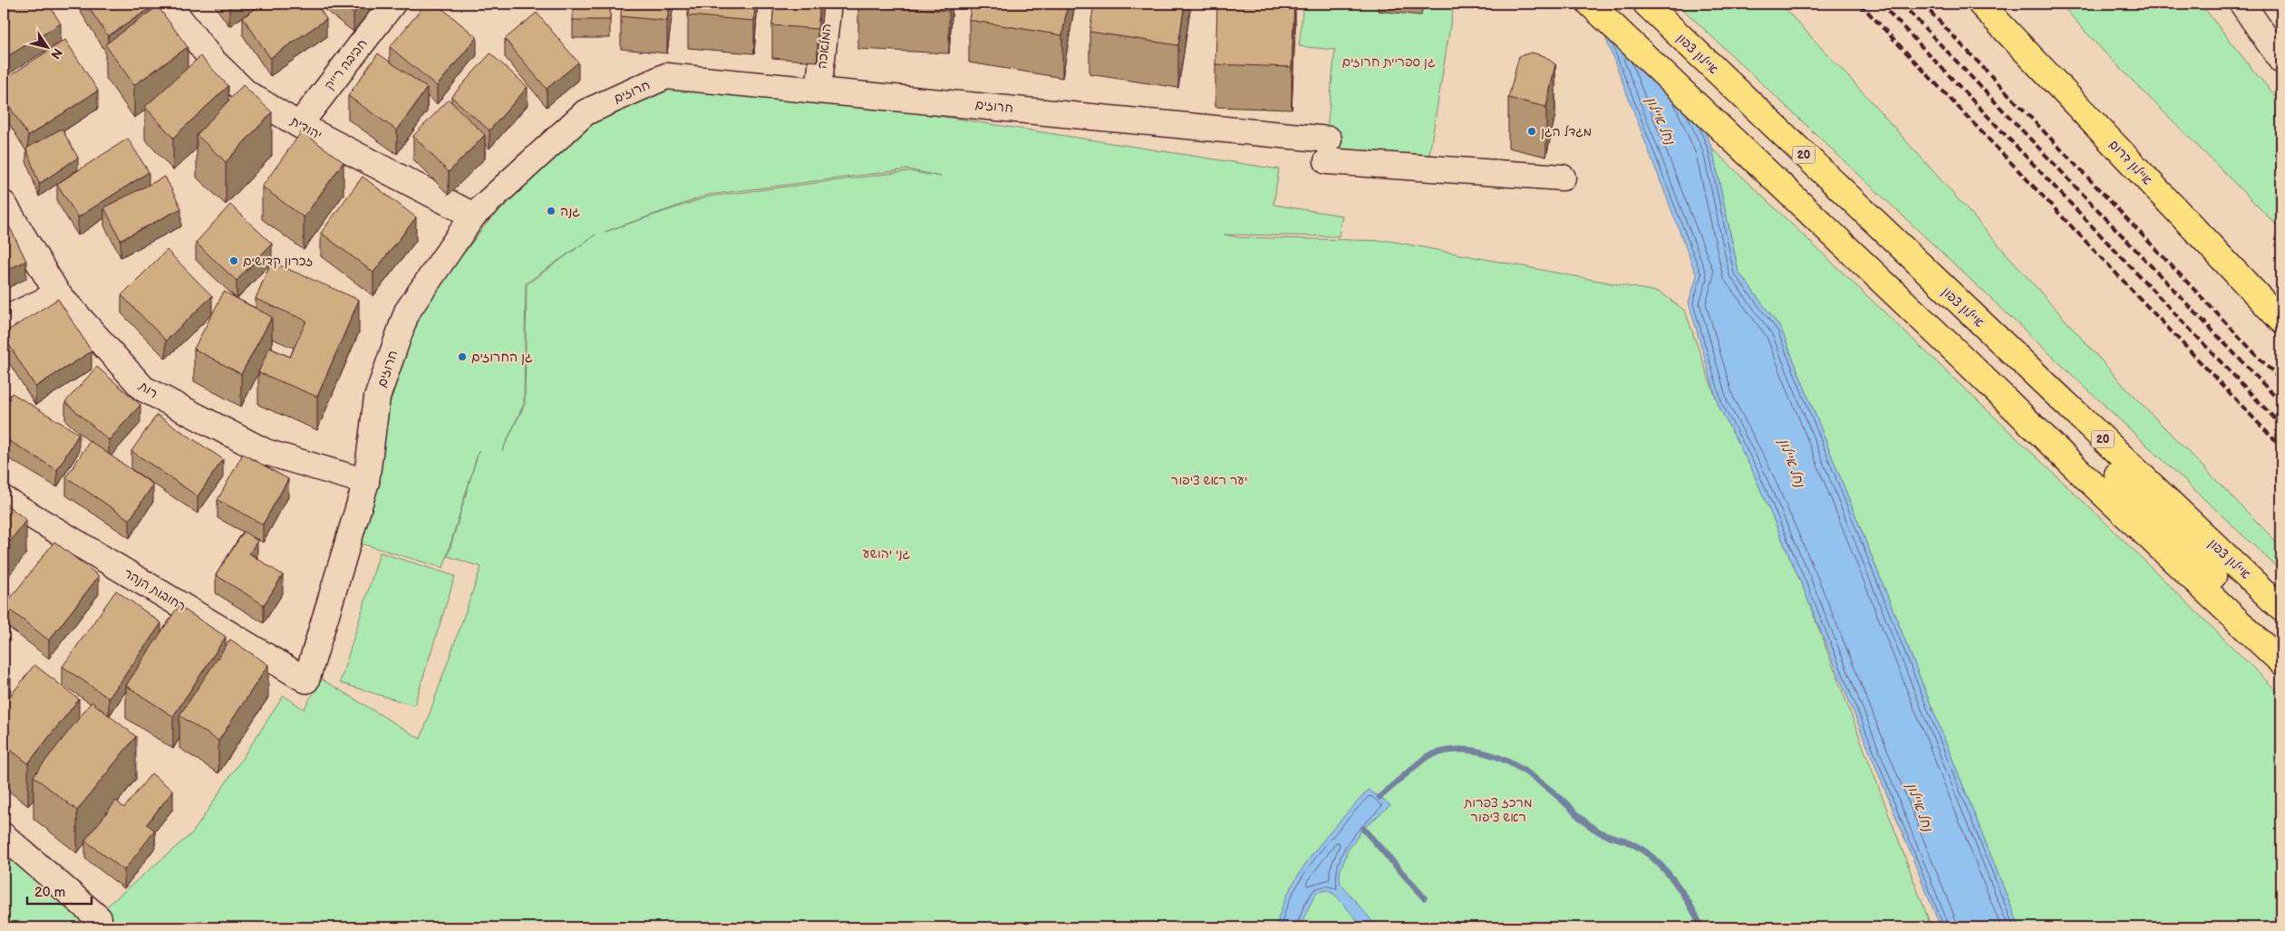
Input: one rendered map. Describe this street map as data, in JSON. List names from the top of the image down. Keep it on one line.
{"streets":{"highway":["איילון צפון","20","איילון דרום"],"street":["המלאכה","חביבה רייק","חרוזים","יהודית","רות","רחובות הנהר"]},"crossings":[["המלאכה","חרוזים"],["חביבה רייק","יהודית"],["חרוזים","יהודית"],["חרוזים","רות"],["חרוזים","רחובות הנהר"]],"water":["נחל איילון"],"parks":["גן ספריית חרוזים","יער ראש ציפור","גני יהושע","מרכז צפרות ראש ציפור"],"places":["מגדל הגן","גנה","זכרון קדושים","גן החרוזים"],"scale_bar":"20 m","north":"bottom right"}
